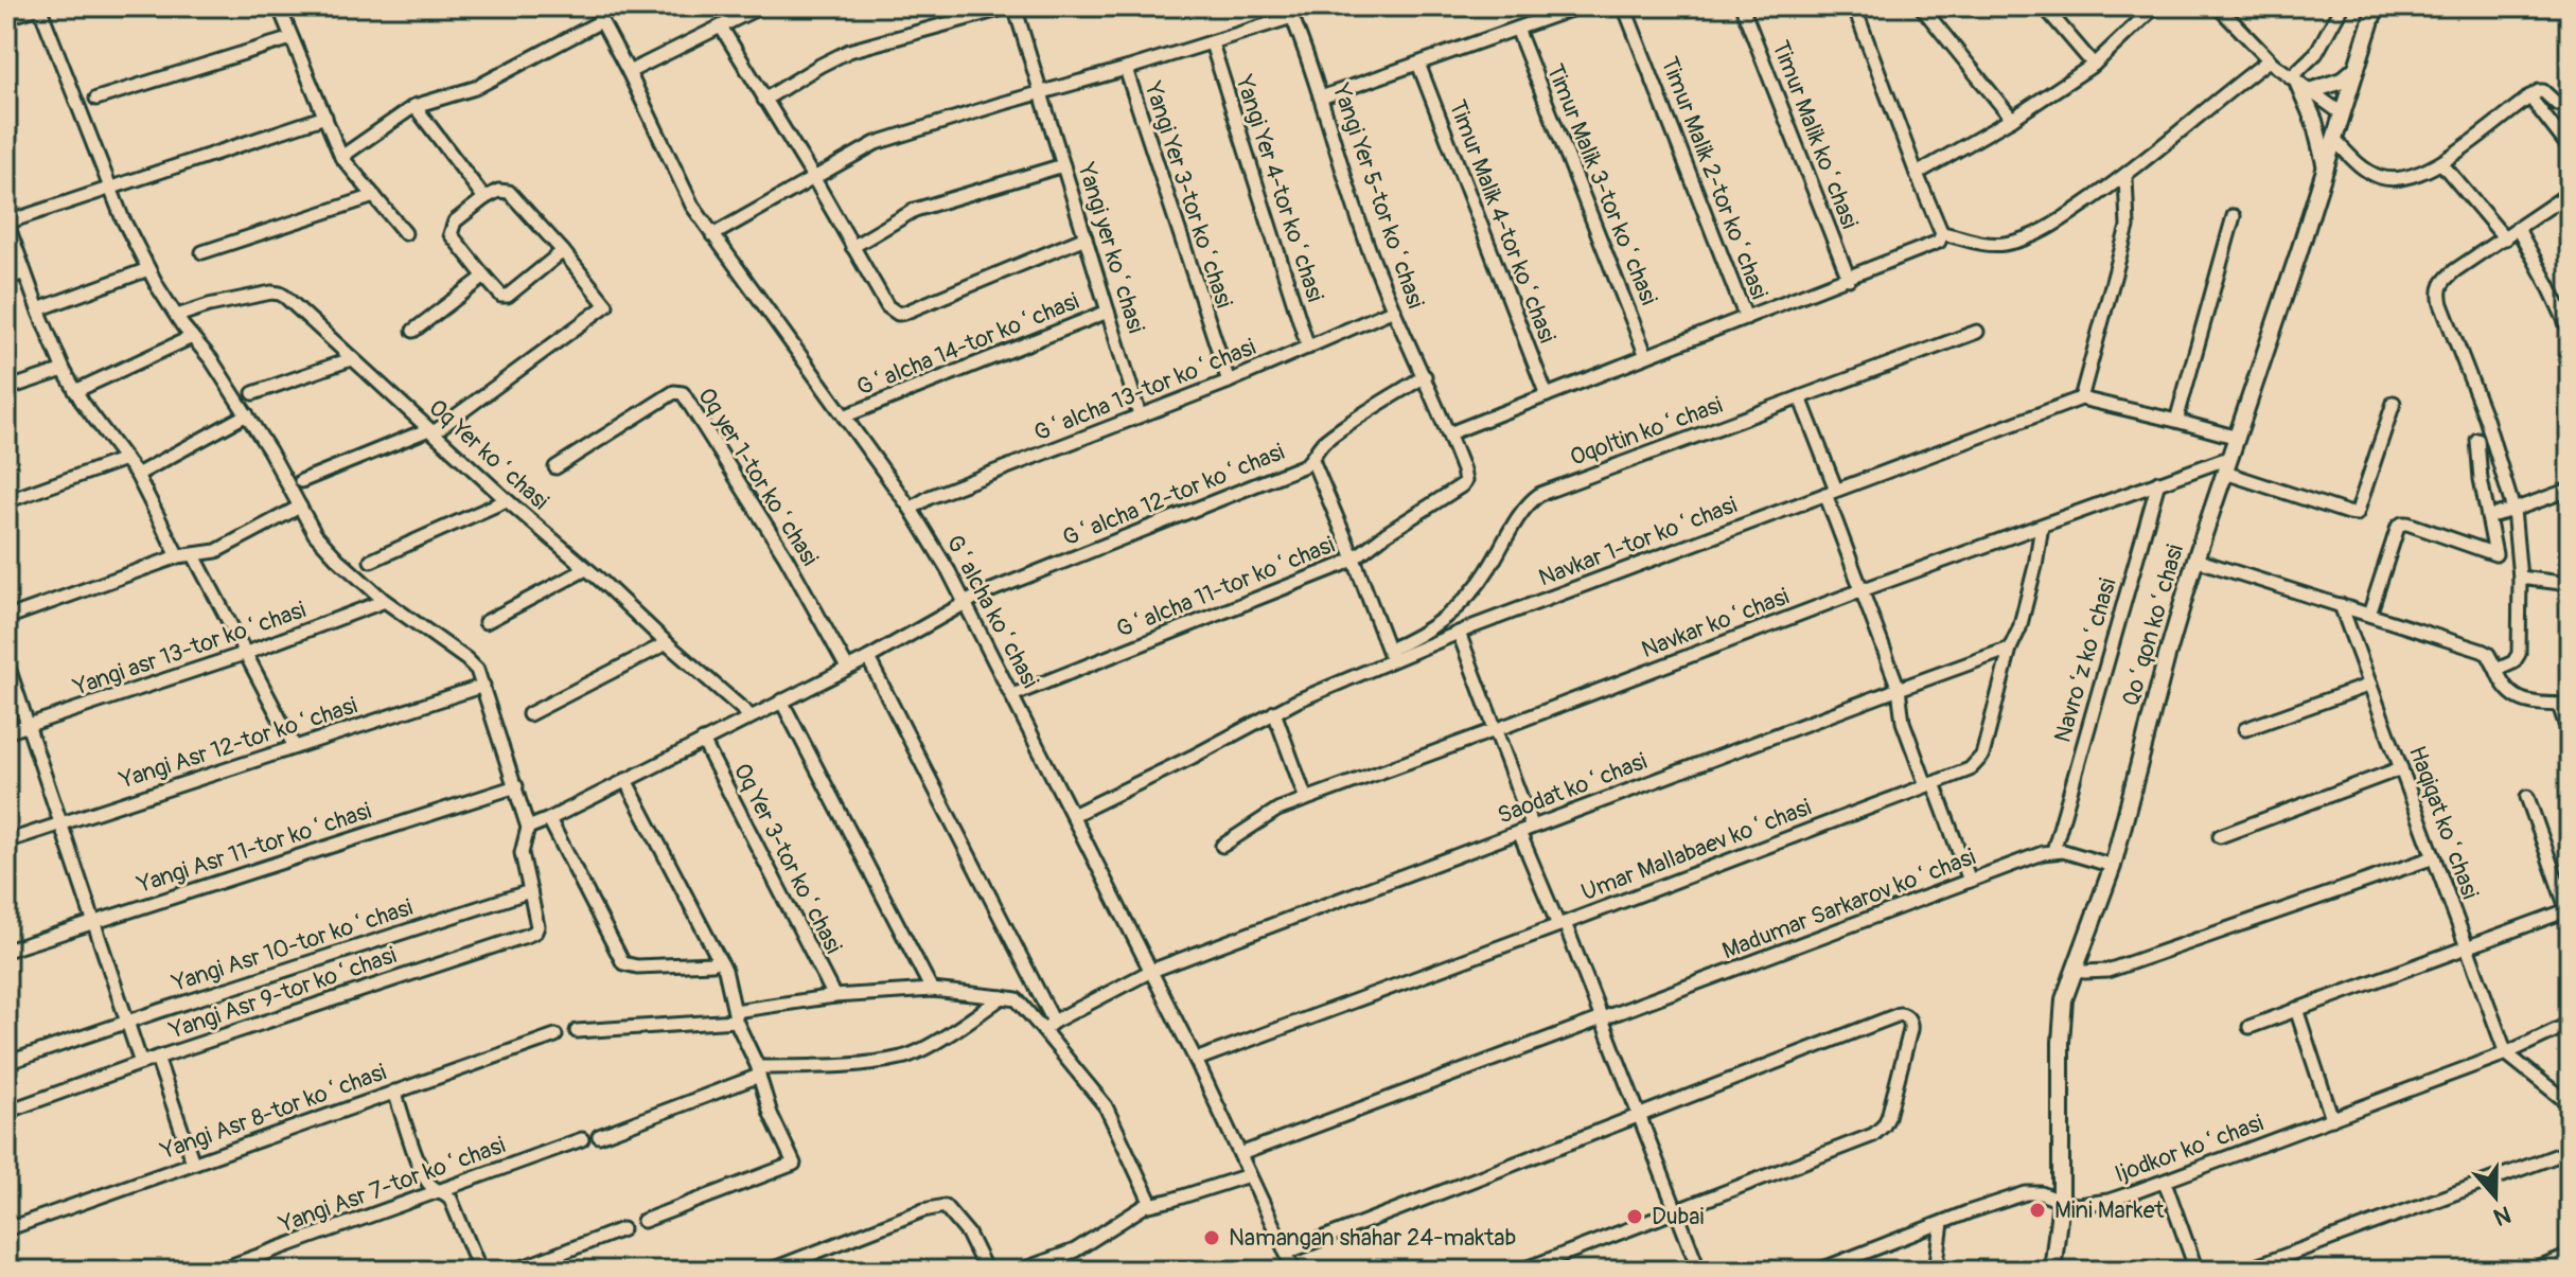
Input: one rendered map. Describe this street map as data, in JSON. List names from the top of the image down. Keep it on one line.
{"streets":{"main road":["Qoʻqon koʻchasi"],"street":["Timur Malik koʻchasi","Timur Malik 2-tor koʻchasi","Timur Malik 3-tor koʻchasi","Yangi Yer 4-tor koʻchasi","Yangi Yer 3-tor koʻchasi","Yangi Yer 5-tor koʻchasi","Timur Malik 4-tor koʻchasi","Yangi yer koʻchasi","Gʻalcha 14-tor koʻchasi","Gʻalcha 13-tor koʻchasi","Oqoltin koʻchasi","Oq Yer koʻchasi","Oq yer 1-tor koʻchasi","Gʻalcha 12-tor koʻchasi","Navkar 1-tor koʻchasi","Gʻalcha 11-tor koʻchasi","Gʻalcha koʻchasi","Navkar koʻchasi","Yangi asr 13-tor koʻchasi","Navroʻz koʻchasi","Yangi Asr 12-tor koʻchasi","Saodat koʻchasi","Haqiqat koʻchasi","Yangi Asr 11-tor koʻchasi","Umar Mallabaev koʻchasi","Oq Yer 3-tor koʻchasi","Madumar Sarkarov koʻchasi","Yangi Asr 10-tor koʻchasi","Yangi Asr 9-tor koʻchasi","Yangi Asr 8-tor koʻchasi","Ijodkor koʻchasi","Yangi Asr 7-tor koʻchasi"]},"crossings":[["Yangi Yer 4-tor koʻchasi","Gʻalcha 13-tor koʻchasi"],["Yangi Yer 3-tor koʻchasi","Gʻalcha 13-tor koʻchasi"],["Yangi Yer 5-tor koʻchasi","Gʻalcha 13-tor koʻchasi"],["Yangi Yer 5-tor koʻchasi","Gʻalcha 12-tor koʻchasi"],["Yangi Yer 5-tor koʻchasi","Gʻalcha 11-tor koʻchasi"],["Yangi yer koʻchasi","Gʻalcha 14-tor koʻchasi"],["Yangi yer koʻchasi","Gʻalcha 13-tor koʻchasi"],["Gʻalcha 14-tor koʻchasi","Gʻalcha koʻchasi"],["Gʻalcha 13-tor koʻchasi","Gʻalcha koʻchasi"],["Oqoltin koʻchasi","Navkar 1-tor koʻchasi"],["Gʻalcha 12-tor koʻchasi","Gʻalcha 11-tor koʻchasi"],["Gʻalcha 12-tor koʻchasi","Gʻalcha koʻchasi"],["Navkar 1-tor koʻchasi","Gʻalcha koʻchasi"],["Gʻalcha 11-tor koʻchasi","Gʻalcha koʻchasi"],["Gʻalcha koʻchasi","Saodat koʻchasi"],["Gʻalcha koʻchasi","Umar Mallabaev koʻchasi"],["Gʻalcha koʻchasi","Madumar Sarkarov koʻchasi"],["Navkar koʻchasi","Qoʻqon koʻchasi"],["Navkar koʻchasi","Navroʻz koʻchasi"],["Navkar koʻchasi","Umar Mallabaev koʻchasi"],["Qoʻqon koʻchasi","Ijodkor koʻchasi"],["Navroʻz koʻchasi","Madumar Sarkarov koʻchasi"],["Saodat koʻchasi","Umar Mallabaev koʻchasi"],["Haqiqat koʻchasi","Ijodkor koʻchasi"],["Yangi Asr 10-tor koʻchasi","Yangi Asr 9-tor koʻchasi"]],"places":["Mini Market","Dubai","Namangan shahar 24-maktab"],"north":"bottom"}
